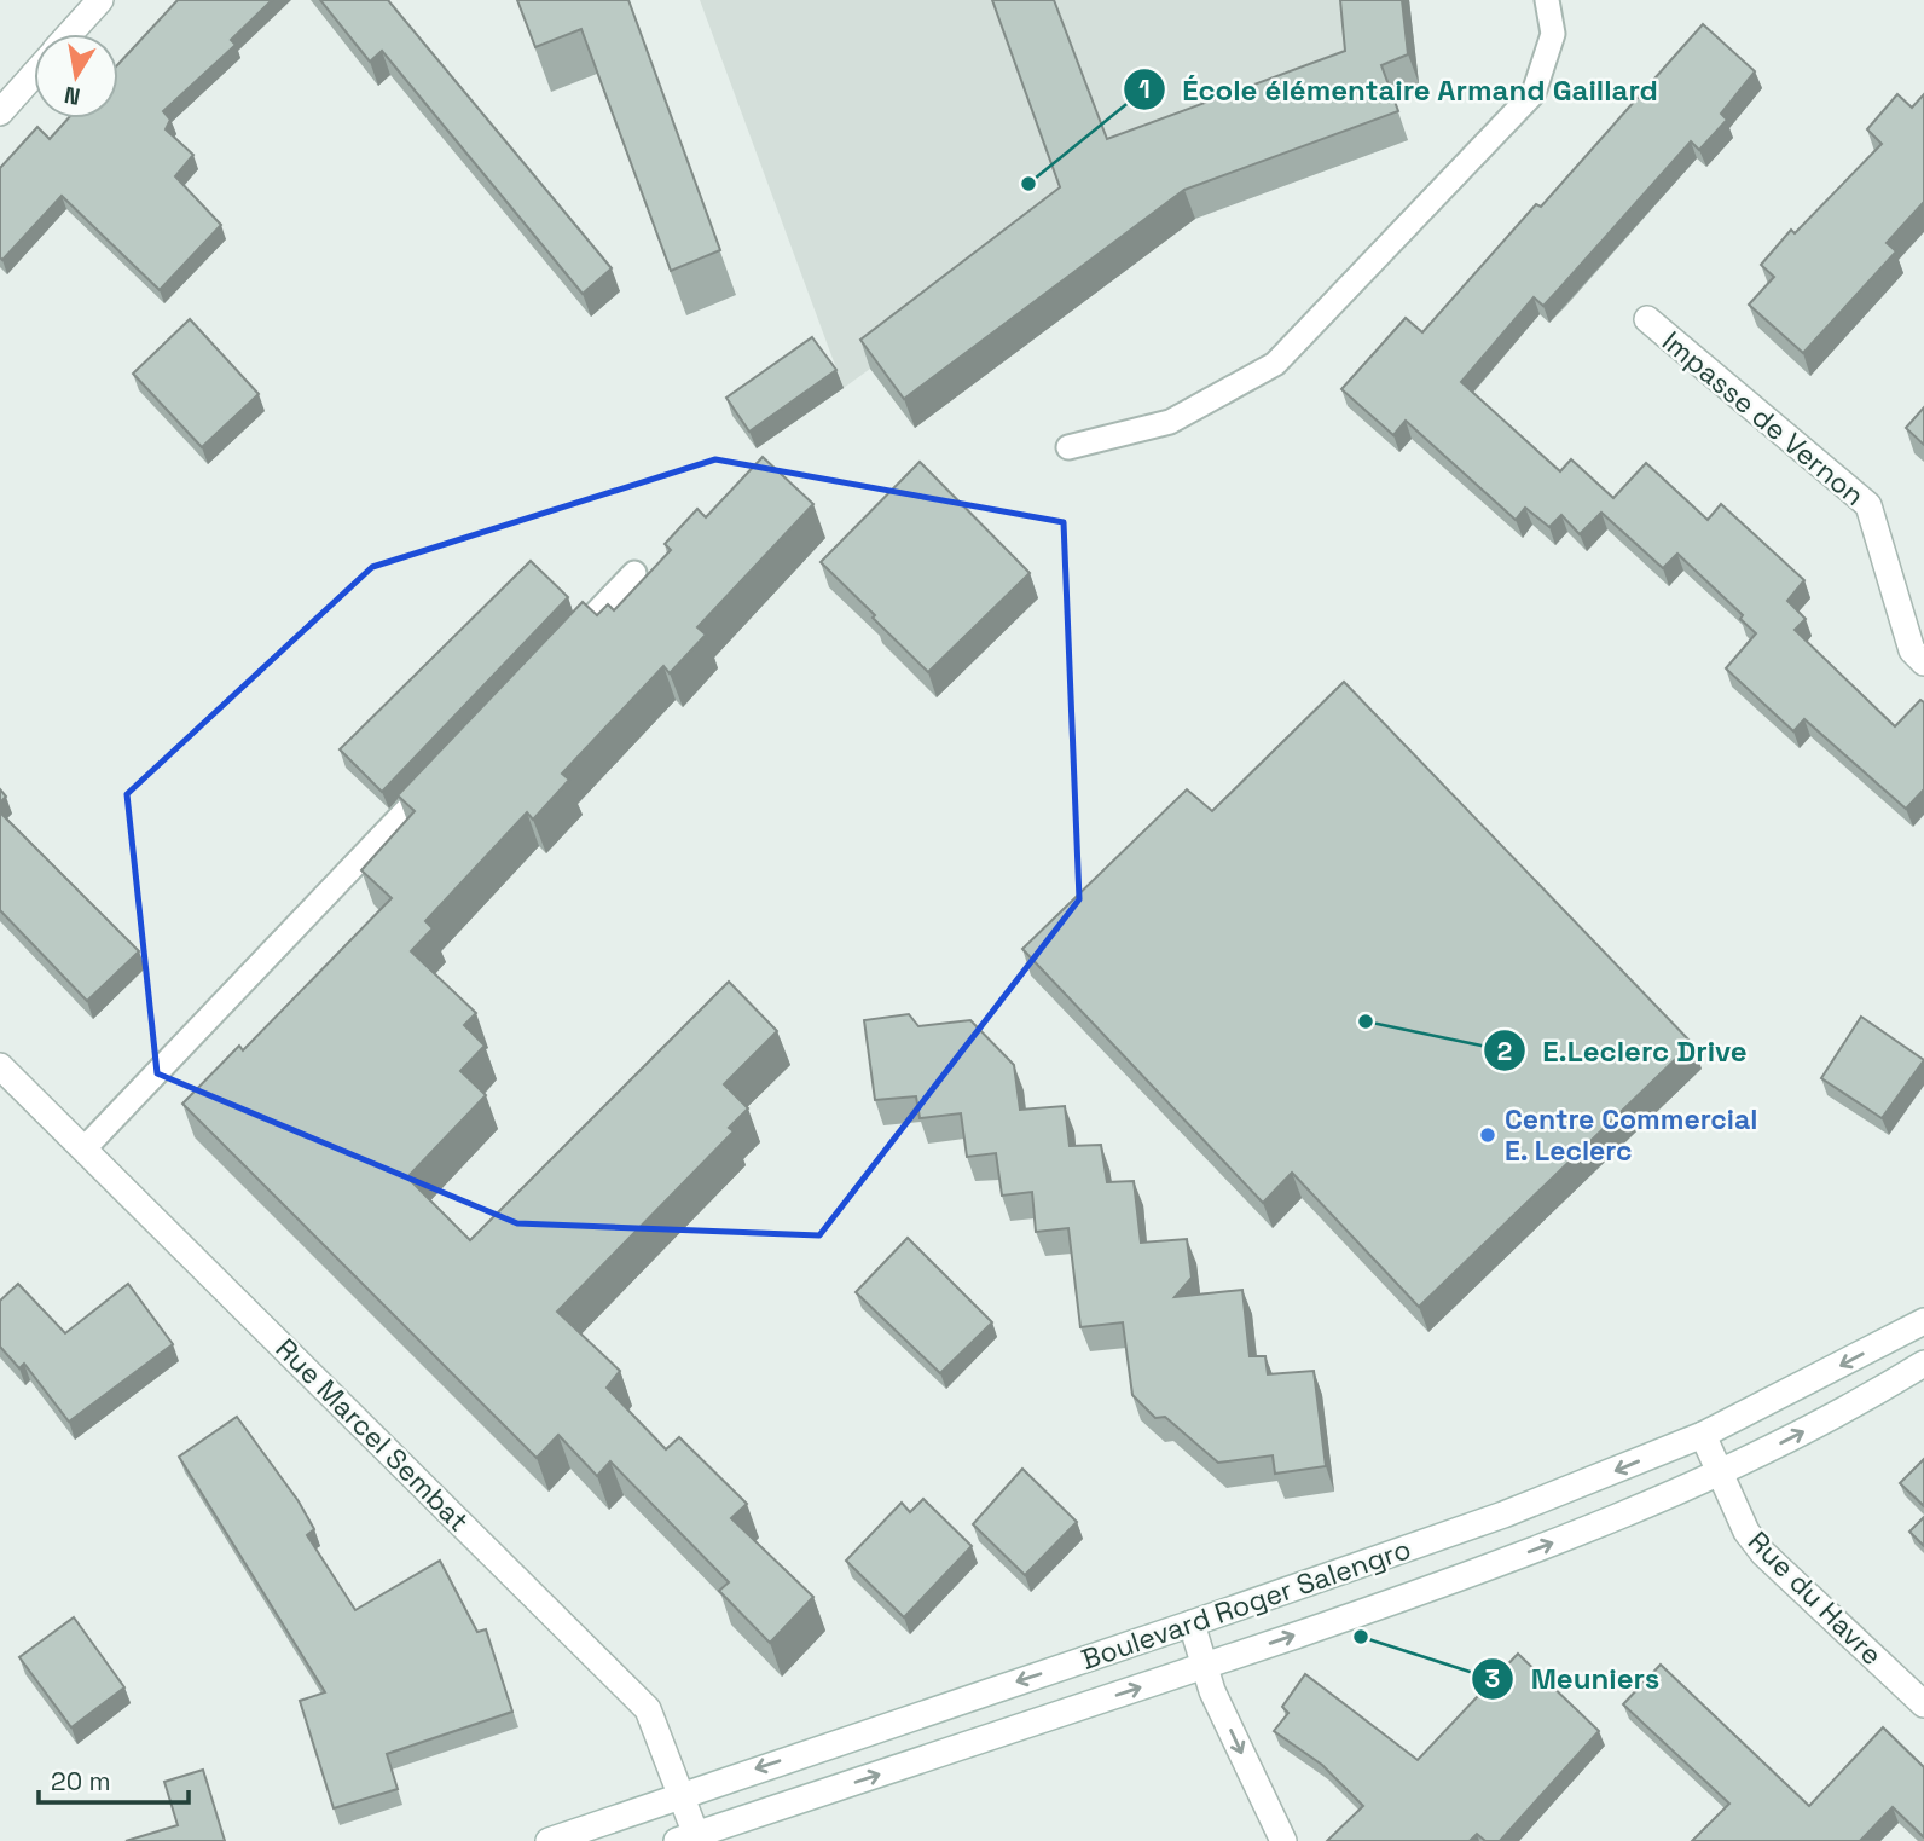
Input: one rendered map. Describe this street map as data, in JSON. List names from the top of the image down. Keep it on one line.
{"streets":{"main road":["Impasse de Vernon","Rue Marcel Sembat","Rue du Havre","Boulevard Roger Salengro"]},"crossings":[["Rue Marcel Sembat","Boulevard Roger Salengro"],["Rue du Havre","Boulevard Roger Salengro"]],"places":["École élémentaire Armand Gaillard","E.Leclerc Drive","Centre Commercial E. Leclerc","Meuniers"],"scale_bar":"20 m","north":"bottom"}
